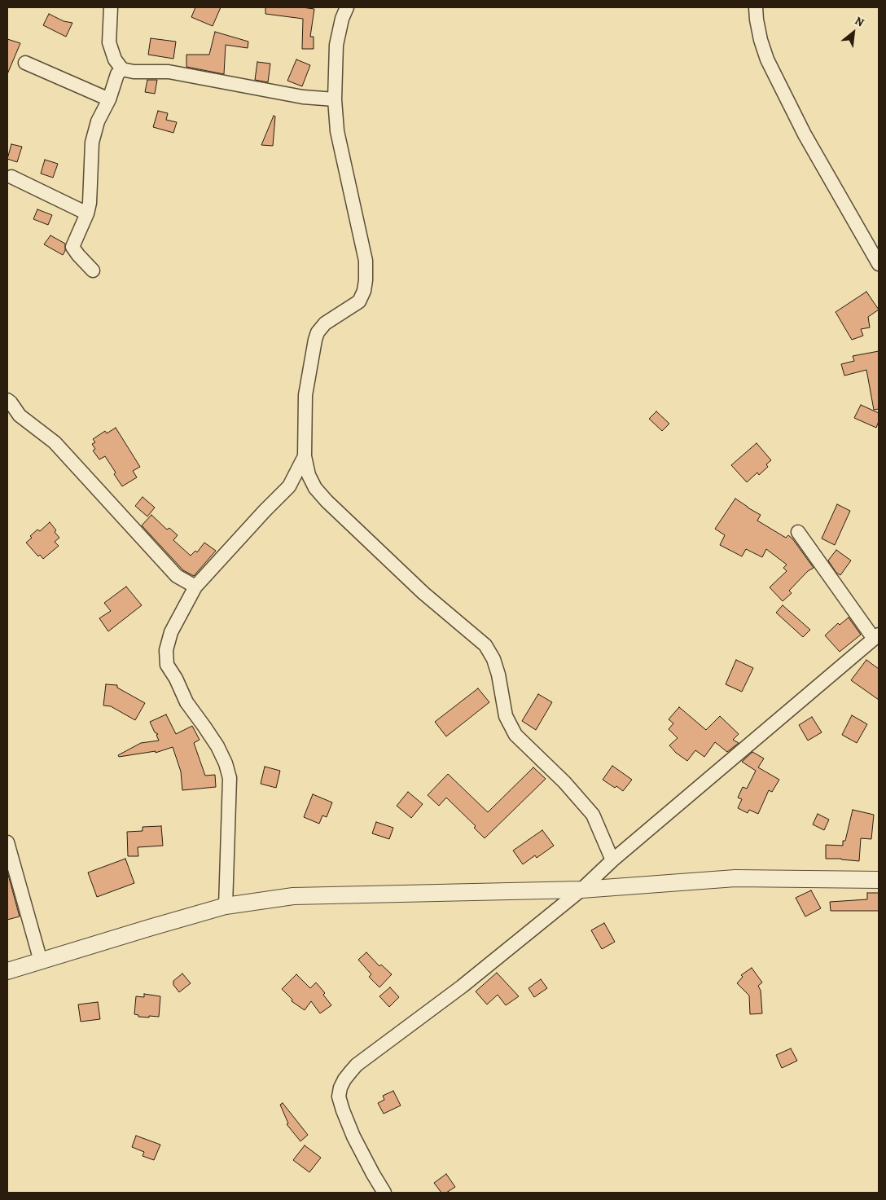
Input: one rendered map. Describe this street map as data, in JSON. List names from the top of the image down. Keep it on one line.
{"north":"top right"}
